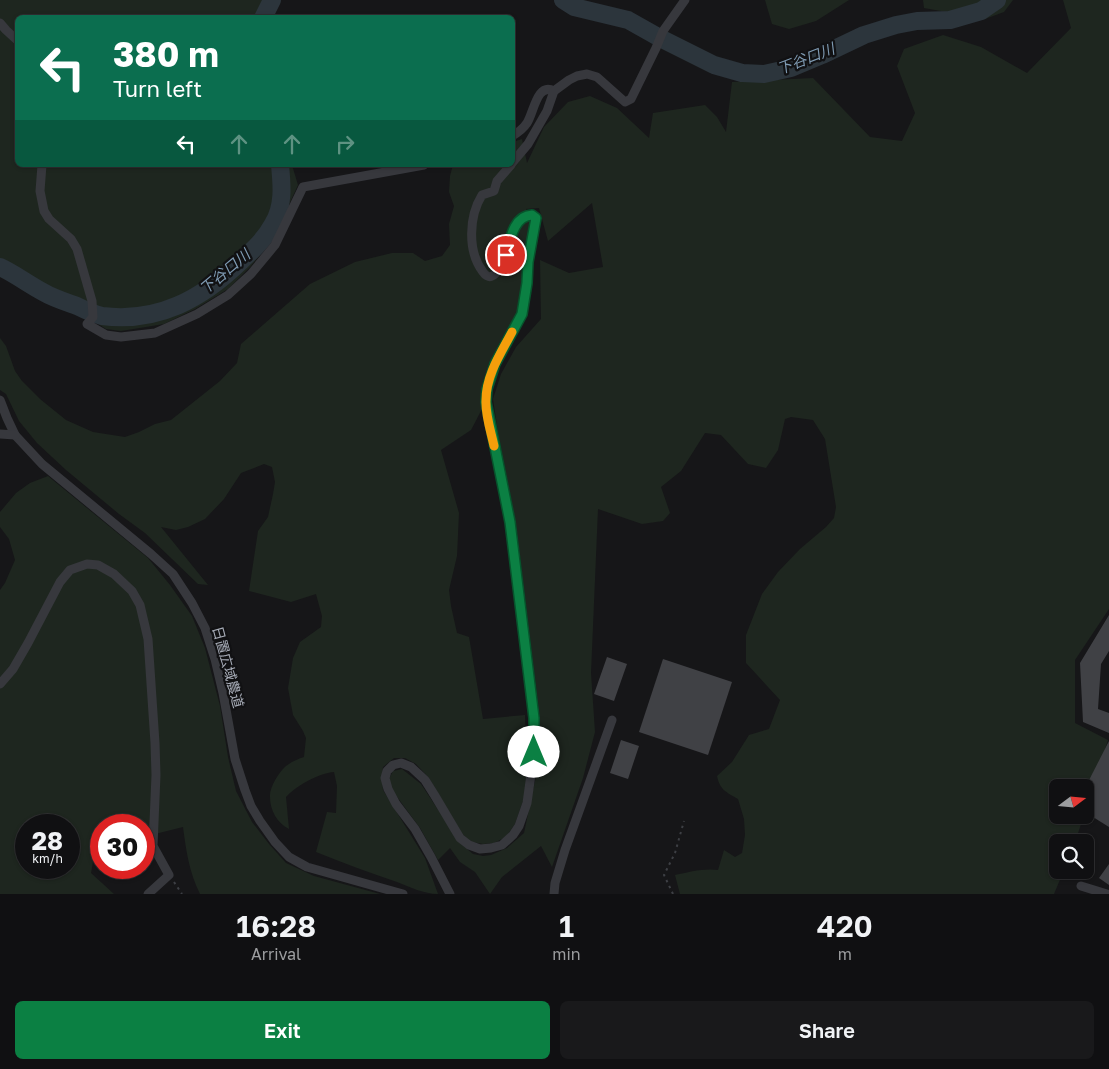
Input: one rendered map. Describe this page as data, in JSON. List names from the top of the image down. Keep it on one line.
{"streets":{"street":["日置広域農道"]},"water":["下谷口川"],"north":"right","page":{"turn":["380 m","Turn left"],"speed":"28 km/h","limit":"30","eta":["16:28","Arrival","1","min","420","m"],"buttons":["Exit","Share"]}}
